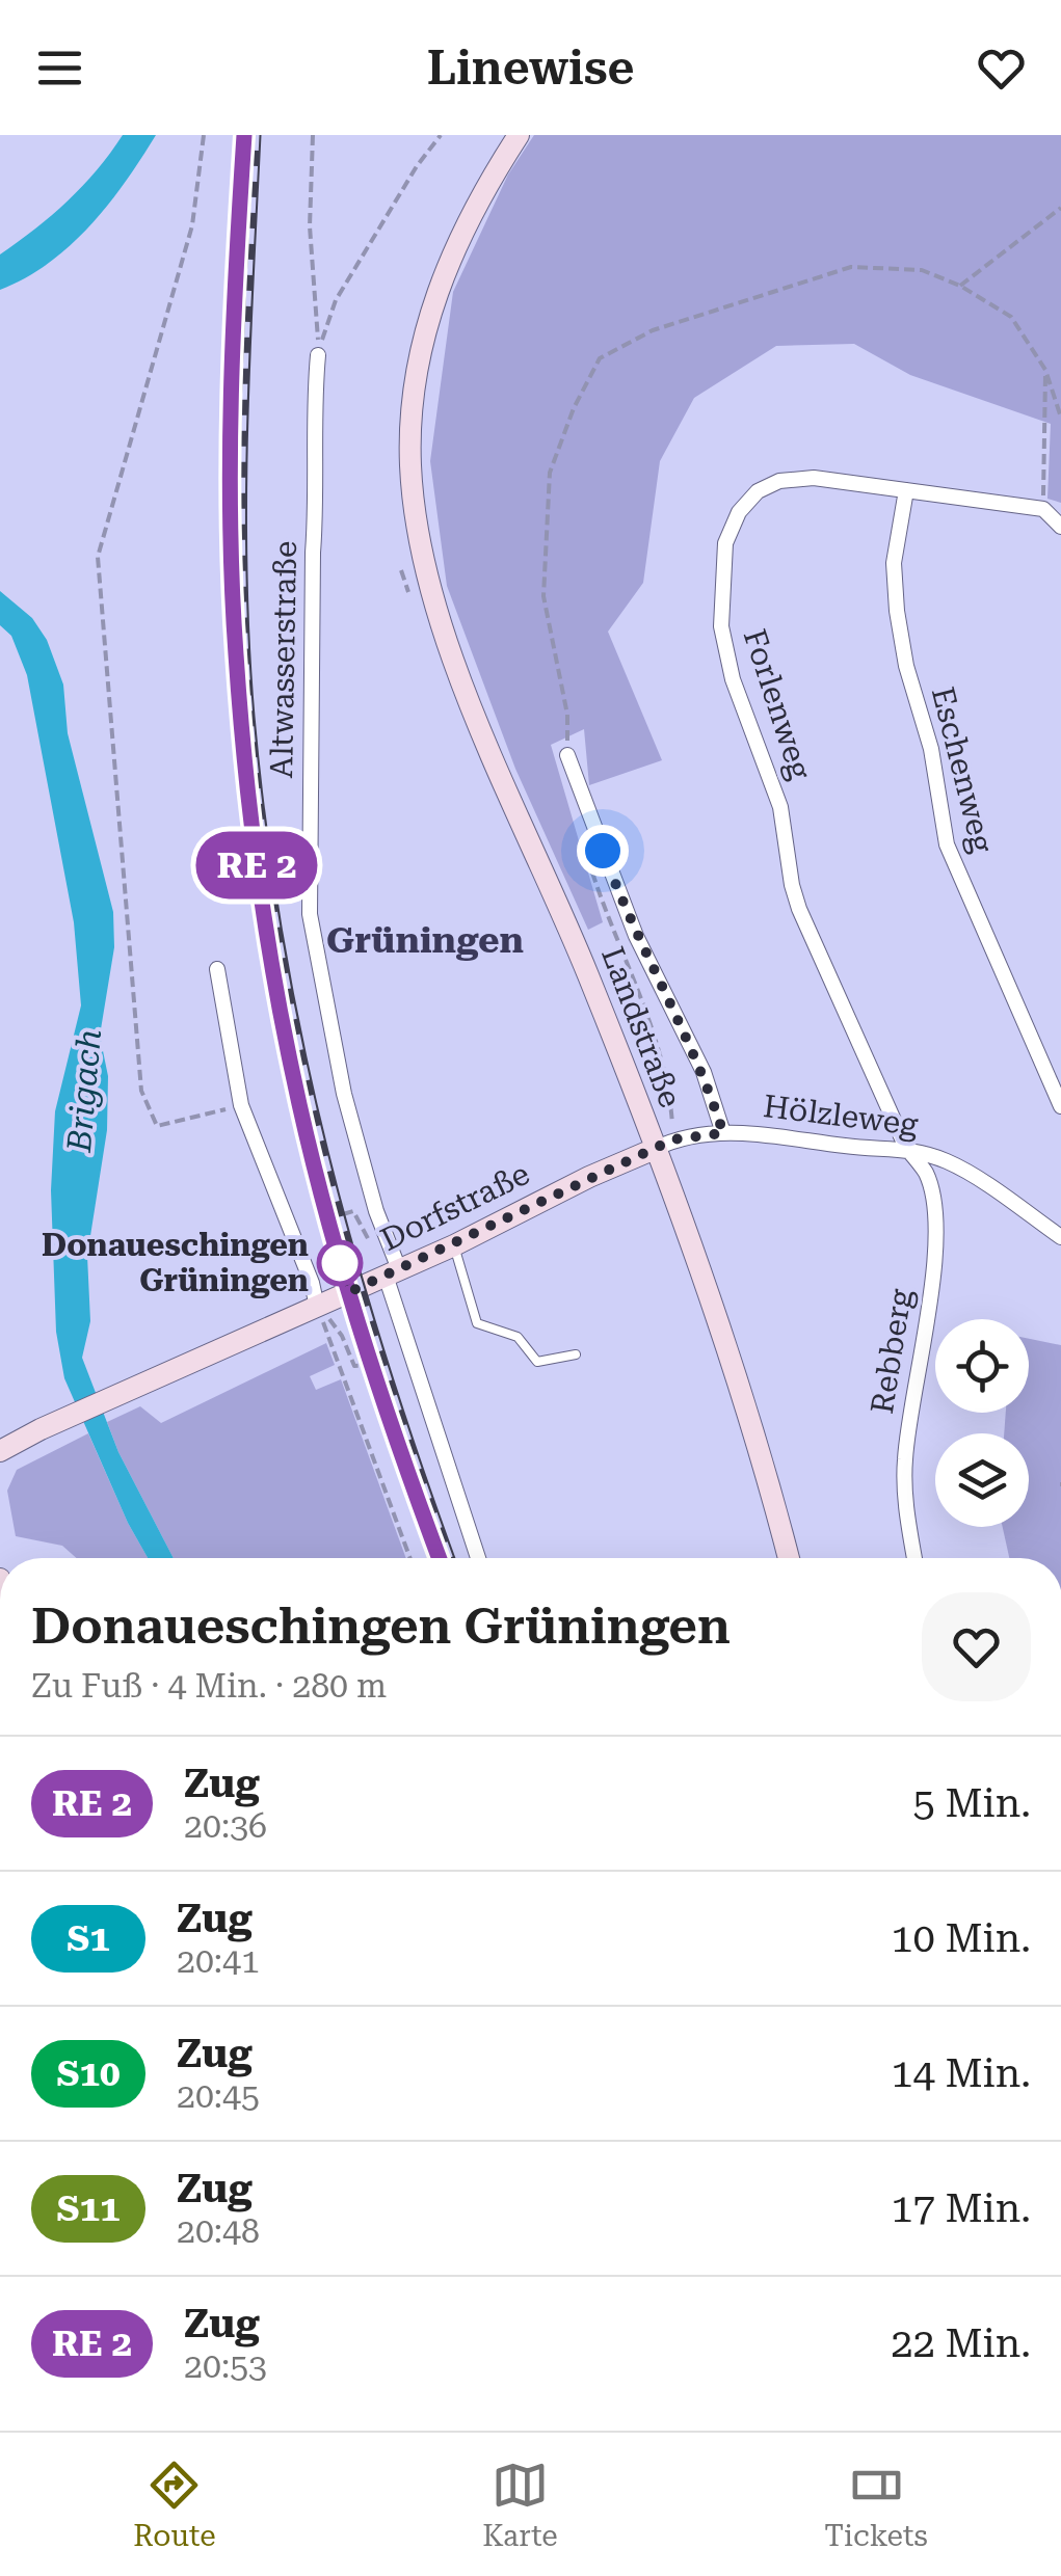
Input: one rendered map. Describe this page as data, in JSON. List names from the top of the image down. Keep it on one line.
{"streets":{"main road":["Landstraße","Dorfstraße"],"street":["Altwasserstraße","Forlenweg","Eschenweg","Hölzleweg","Rebberg"]},"crossings":[["Altwasserstraße","Dorfstraße"],["Forlenweg","Eschenweg"],["Forlenweg","Hölzleweg"],["Forlenweg","Rebberg"],["Landstraße","Hölzleweg"],["Landstraße","Dorfstraße"],["Hölzleweg","Dorfstraße"],["Hölzleweg","Rebberg"]],"districts":["Grüningen"],"water":["Brigach"],"places":["Donaueschingen Grüningen"],"page":{"header":"Linewise","on_map":"RE 2","heading":["Donaueschingen Grüningen","Zu Fuß · 4 Min. · 280 m"],"list":[{"mark":"RE 2","name":"Zug","note":"20:36","value":"5 Min."},{"mark":"S1","name":"Zug","note":"20:41","value":"10 Min."},{"mark":"S10","name":"Zug","note":"20:45","value":"14 Min."},{"mark":"S11","name":"Zug","note":"20:48","value":"17 Min."},{"mark":"RE 2","name":"Zug","note":"20:53","value":"22 Min."}],"tabs":["Route","Karte","Tickets"]}}
